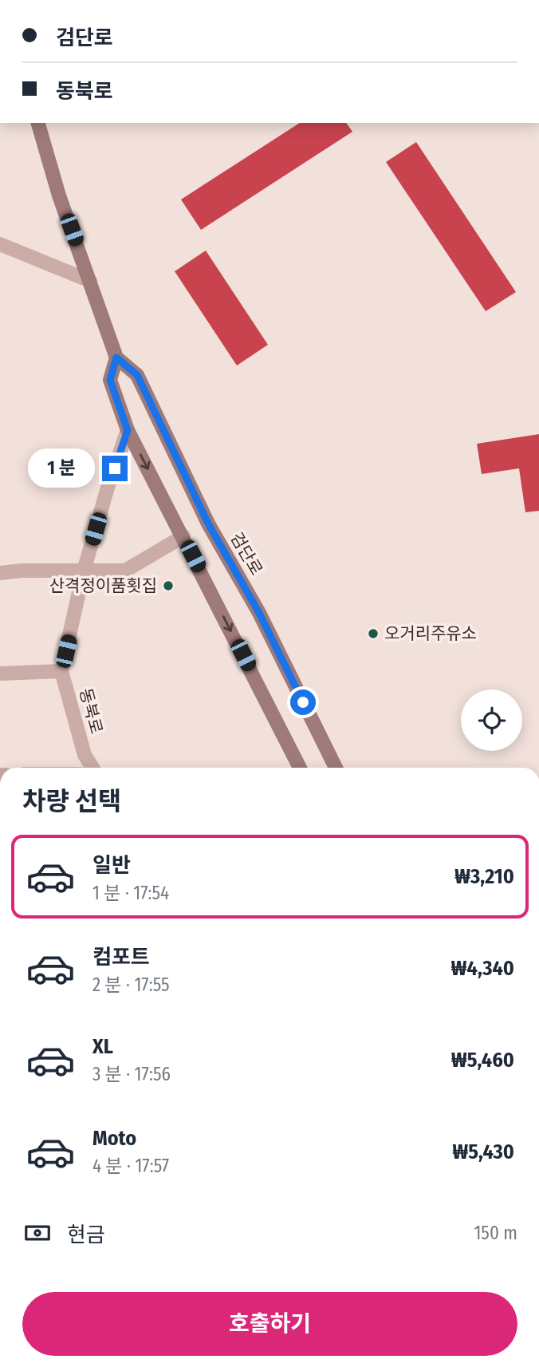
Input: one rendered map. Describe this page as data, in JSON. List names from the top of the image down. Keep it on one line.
{"streets":{"main road":["검단로"],"street":["동북로"]},"places":["산격정이품횟집","오거리주유소"],"page":{"banner":["검단로","동북로"],"bubble":"1 분","heading":"차량 선택","list":[{"name":"일반","note":"1 분 · 17:54","value":"₩3,210"},{"name":"컴포트","note":"2 분 · 17:55","value":"₩4,340"},{"name":"XL","note":"3 분 · 17:56","value":"₩5,460"},{"name":"Moto","note":"4 분 · 17:57","value":"₩5,430"}],"pay":["현금","150 m"],"buttons":"호출하기"}}
